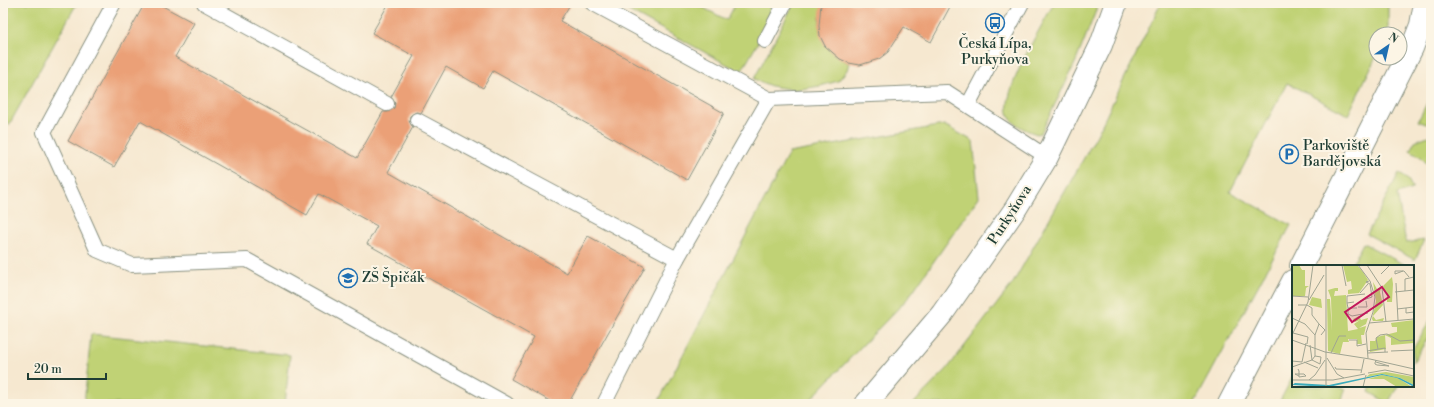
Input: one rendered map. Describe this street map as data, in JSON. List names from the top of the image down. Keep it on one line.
{"streets":{"street":["Purkyňova"]},"places":{"bus stop":["Česká Lípa, Purkyňova"],"parking":["Parkoviště Bardějovská"],"school or university":["ZŠ Špičák"]},"scale_bar":"20 m","north":"top right"}
